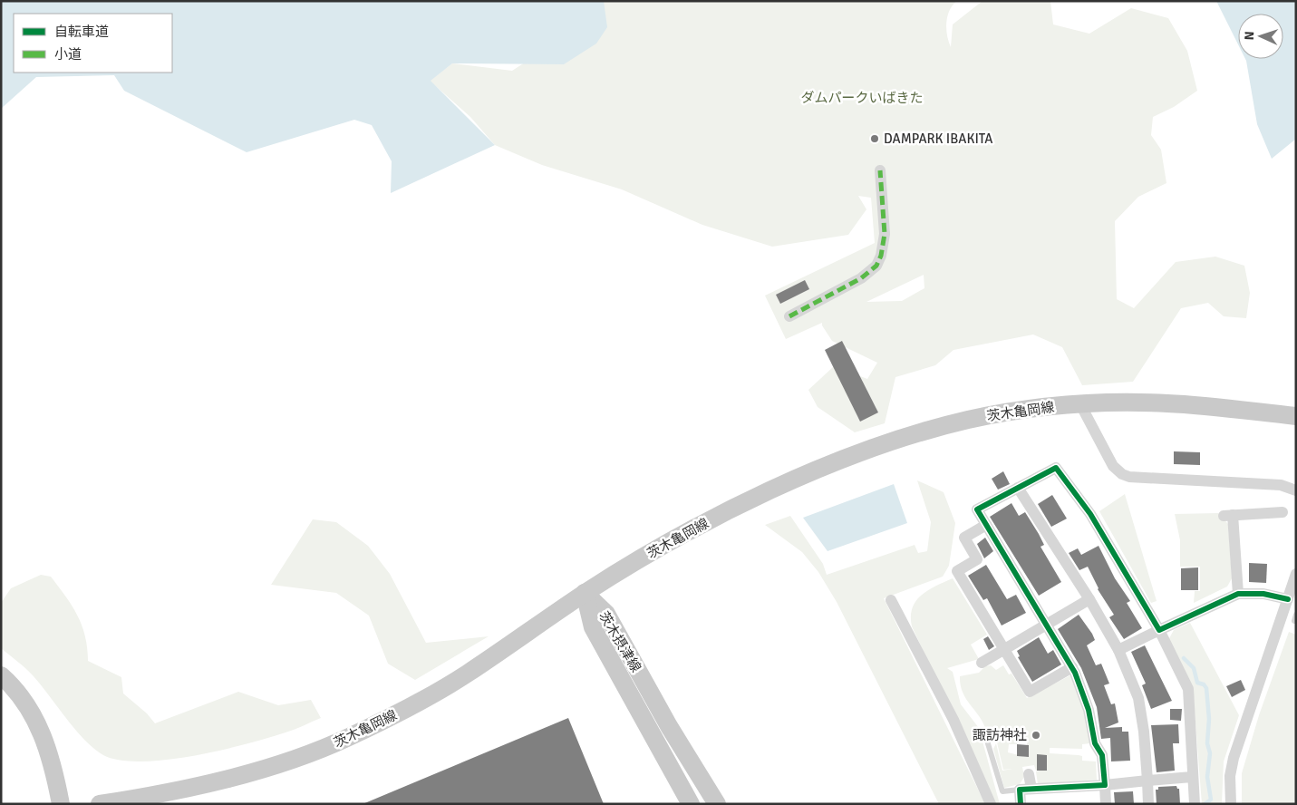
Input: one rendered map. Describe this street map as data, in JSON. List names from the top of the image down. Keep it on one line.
{"streets":{"main road":["茨木亀岡線","茨木摂津線"]},"crossings":[["茨木亀岡線","茨木摂津線"]],"parks":["ダムパークいばきた"],"places":["DAMPARK IBAKITA","諏訪神社"],"legend":["自転車道","小道"],"north":"left"}
